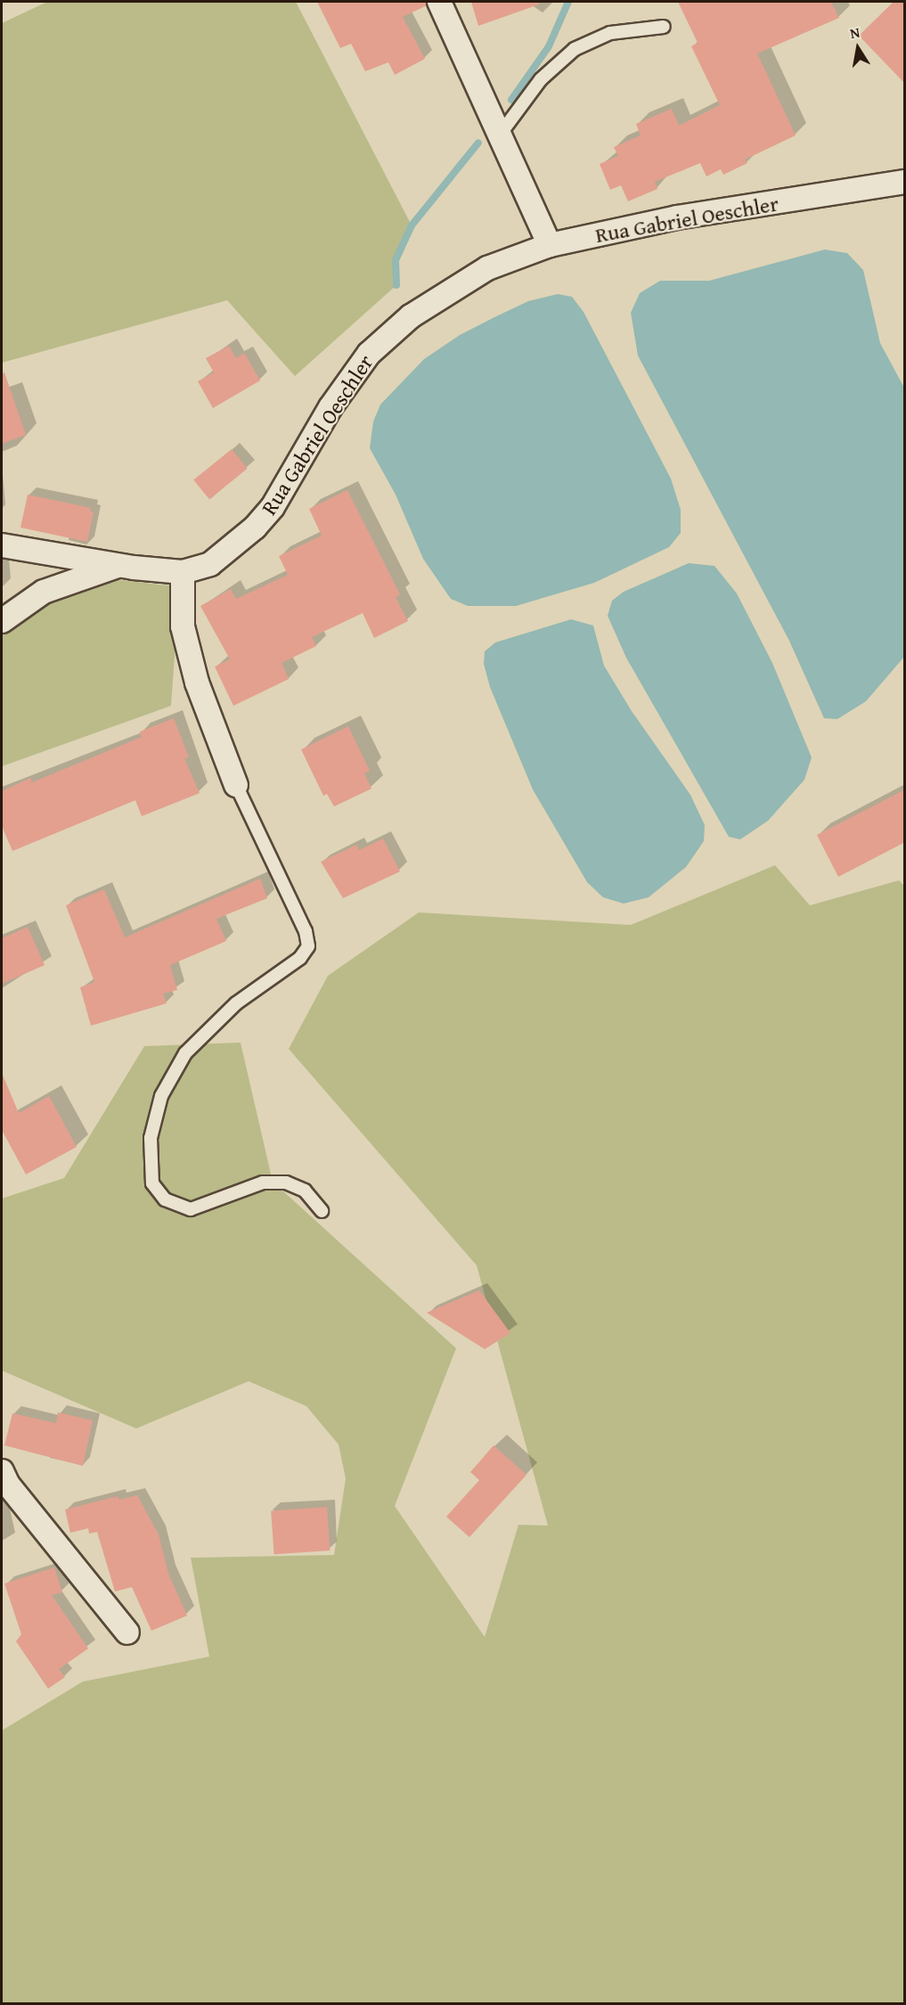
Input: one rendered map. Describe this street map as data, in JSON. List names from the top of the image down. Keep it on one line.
{"streets":{"street":["Rua Gabriel Oeschler"]},"north":"top"}
